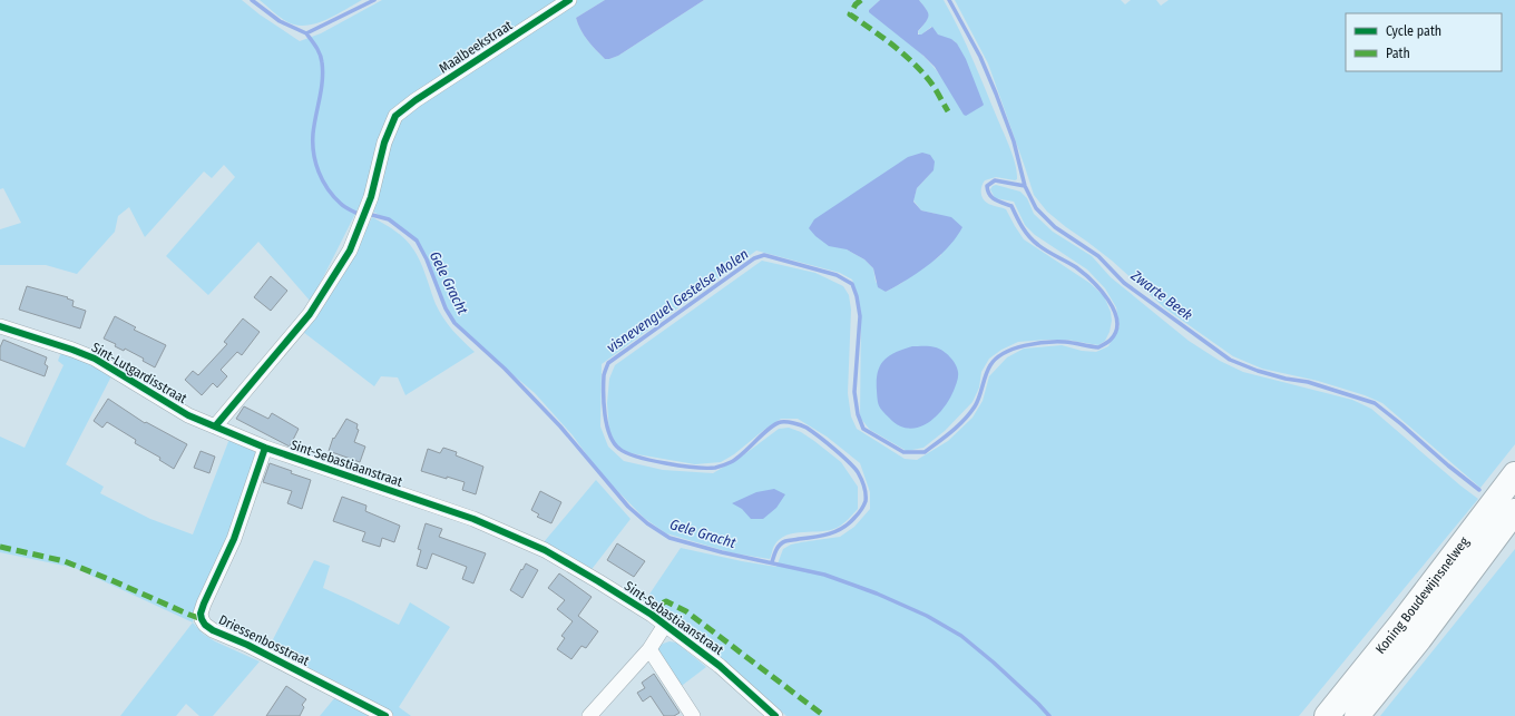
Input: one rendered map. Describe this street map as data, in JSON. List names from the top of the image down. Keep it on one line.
{"streets":{"highway":["Koning Boudewijnsnelweg"],"street":["Maalbeekstraat","Sint-Lutgardisstraat","Sint-Sebastiaanstraat","Driessenbosstraat"]},"crossings":[["Maalbeekstraat","Sint-Lutgardisstraat"],["Maalbeekstraat","Sint-Sebastiaanstraat"],["Sint-Lutgardisstraat","Sint-Sebastiaanstraat"],["Sint-Sebastiaanstraat","Driessenbosstraat"]],"water":["Gele Gracht","Zwarte Beek","visnevenguel Gestelse Molen"],"legend":["Cycle path","Path"]}
